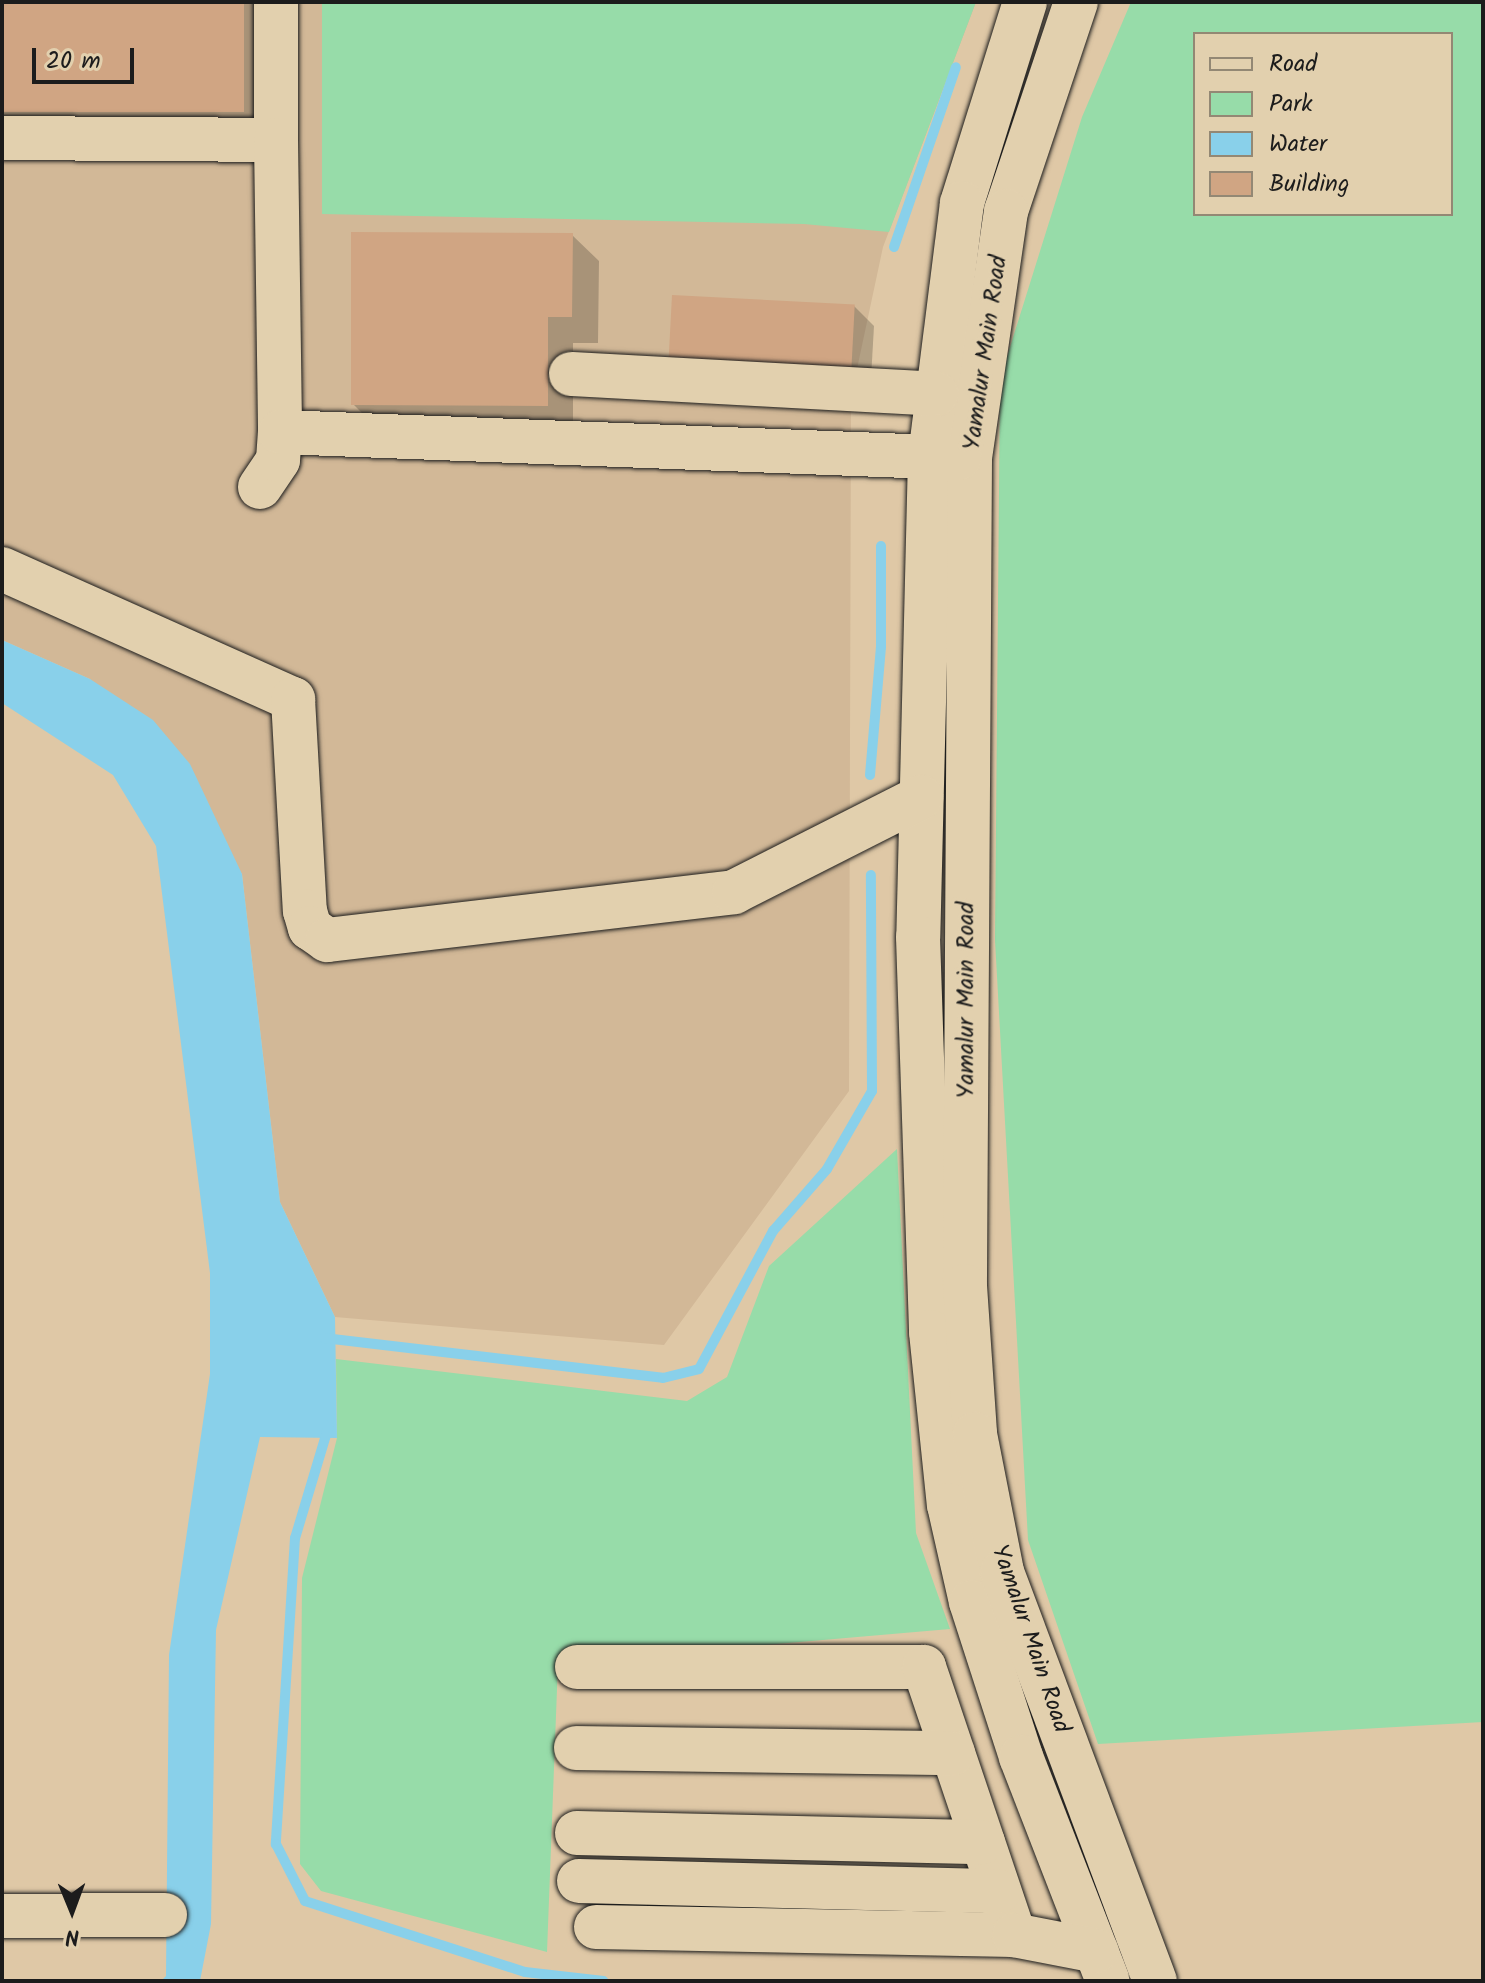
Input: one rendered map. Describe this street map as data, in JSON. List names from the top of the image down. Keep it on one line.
{"streets":{"street":["Yamalur Main Road"]},"legend":["Road","Park","Water","Building"],"scale_bar":"20 m","north":"bottom"}
